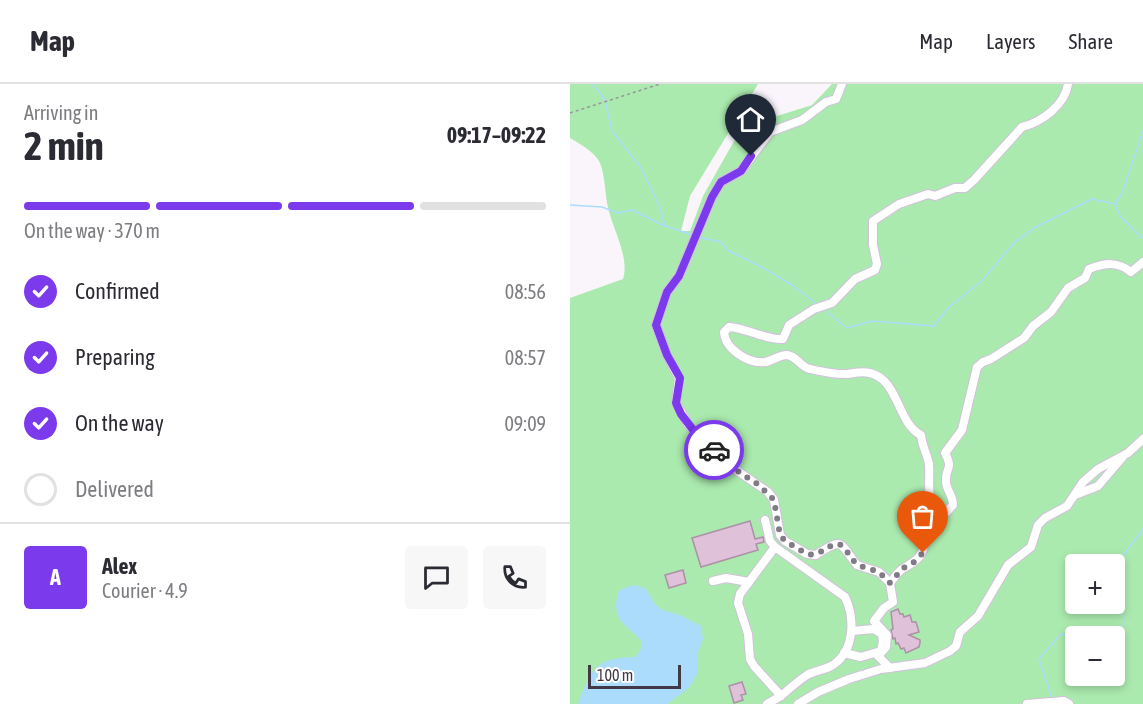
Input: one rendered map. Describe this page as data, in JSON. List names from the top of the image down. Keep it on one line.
{"scale_bar":"100 m","page":{"header":"Map","nav":["Map","Layers","Share"],"heading":["2 min","Arriving in","09:17–09:22"],"panel":["Alex","Courier · 4.9"],"bar":"On the way · 370 m","list":[["Confirmed","08:56"],["Preparing","08:57"],["On the way","09:09"],"Delivered"],"round":"A","map_buttons":["+","−"],"scale":"100 m"}}
